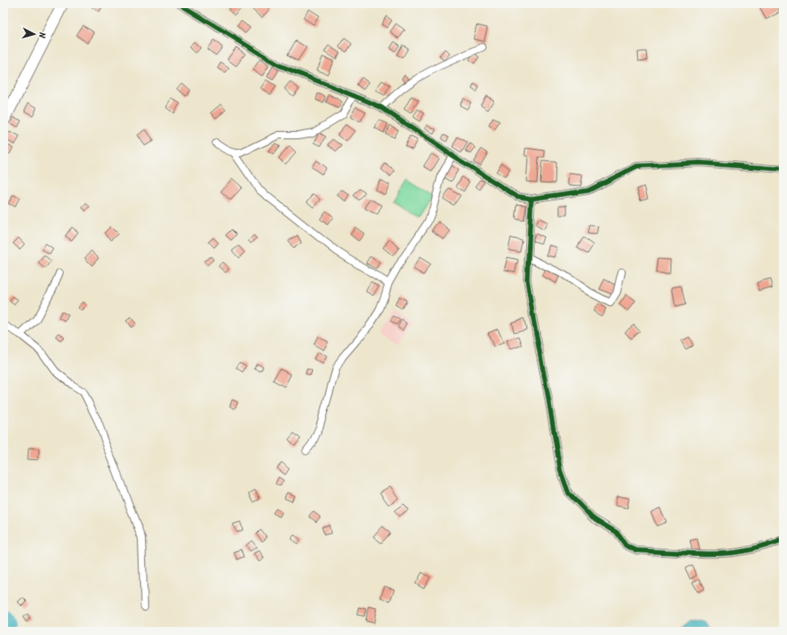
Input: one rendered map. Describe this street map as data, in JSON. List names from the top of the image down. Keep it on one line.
{"north":"right"}
